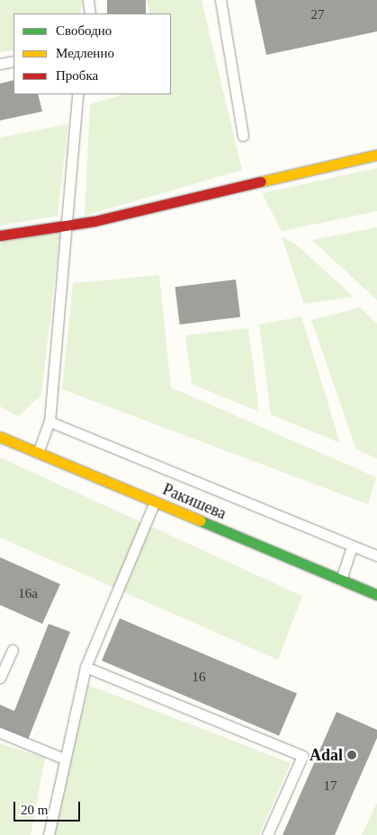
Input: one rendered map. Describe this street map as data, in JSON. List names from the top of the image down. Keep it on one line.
{"streets":{"street":["Ракишева"]},"places":["Adal"],"house_numbers":["27","16а","16","17"],"legend":["Свободно","Медленно","Пробка"],"scale_bar":"20 m"}
